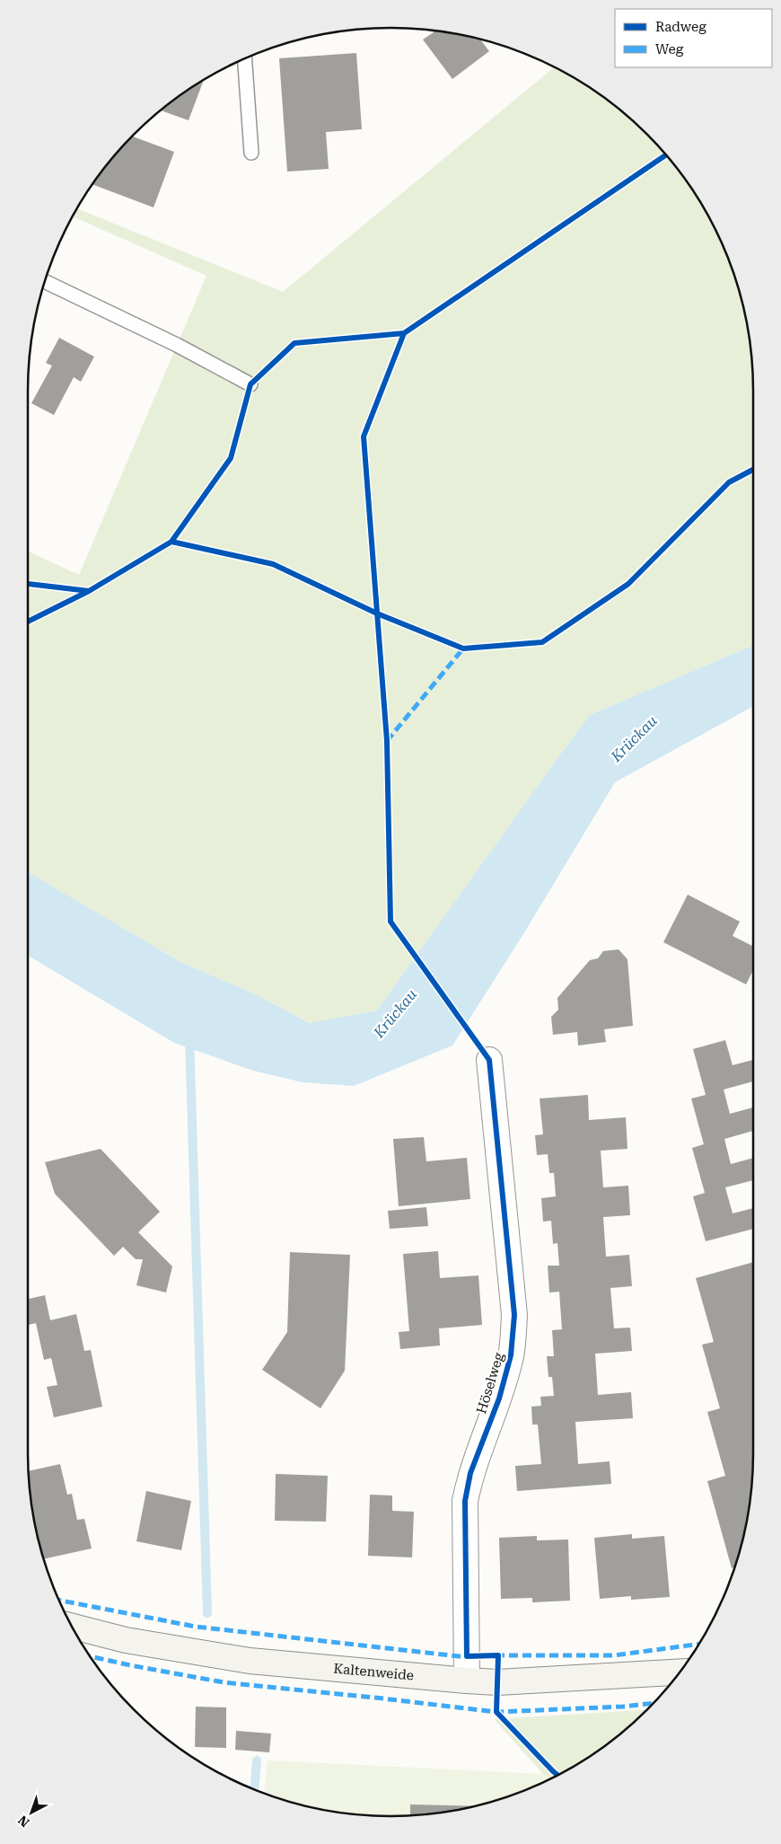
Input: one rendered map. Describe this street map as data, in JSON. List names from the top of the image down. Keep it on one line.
{"streets":{"main road":["Kaltenweide"],"street":["Höselweg"]},"crossings":[["Höselweg","Kaltenweide"]],"water":["Krückau"],"legend":["Radweg","Weg"],"north":"bottom left"}
